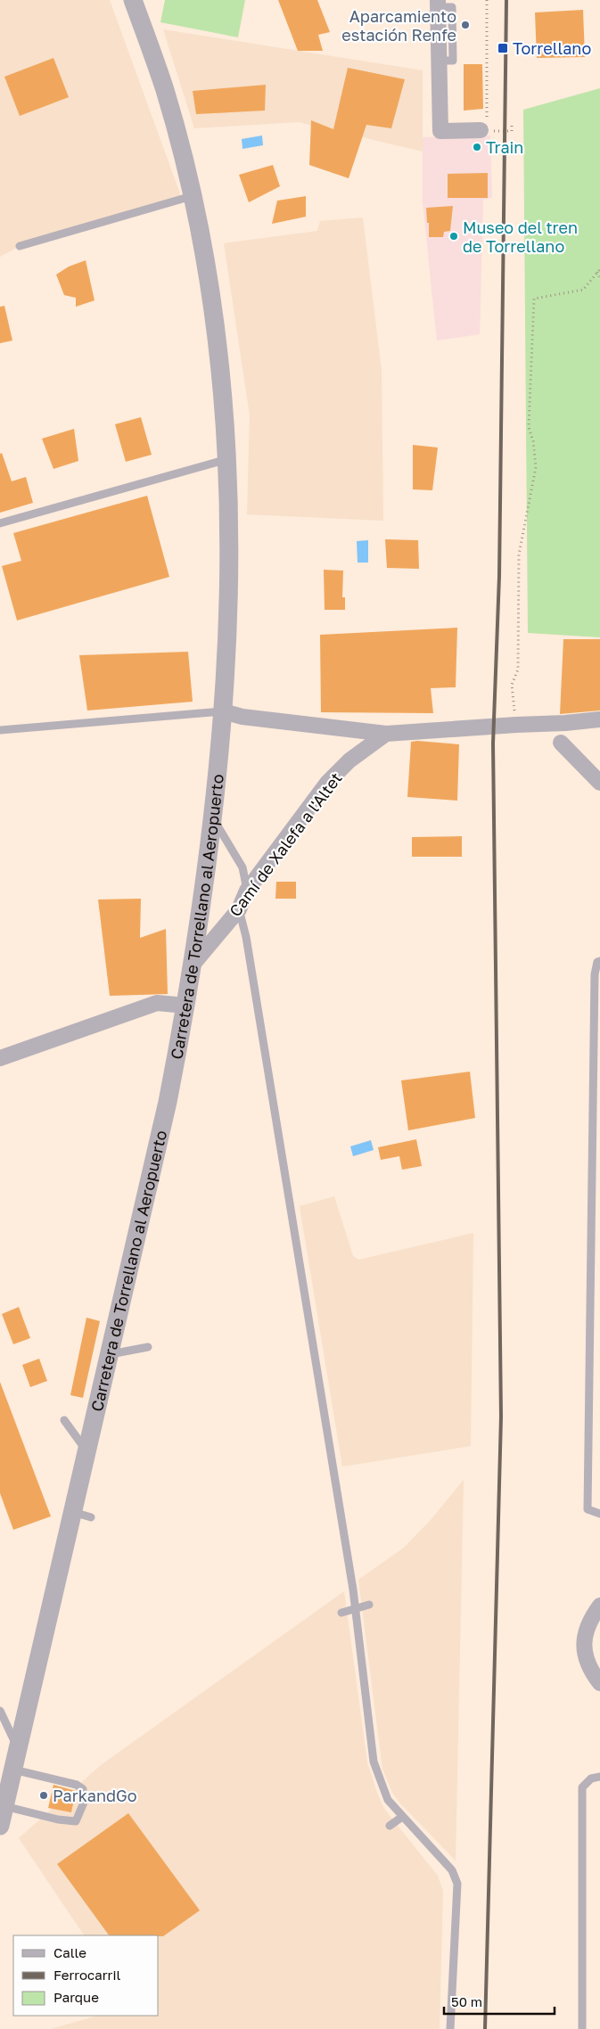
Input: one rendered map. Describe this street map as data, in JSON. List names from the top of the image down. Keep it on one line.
{"streets":{"street":["Camí de Xalefa a l'Altet","Carretera de Torrellano al Aeropuerto"]},"crossings":[["Camí de Xalefa a l'Altet","Carretera de Torrellano al Aeropuerto"]],"places":{"other":["Aparcamiento estación Renfe","Train","Museo del tren de Torrellano","ParkandGo"],"transit":["Torrellano"]},"legend":["Calle","Ferrocarril","Parque"],"scale_bar":"50 m"}
